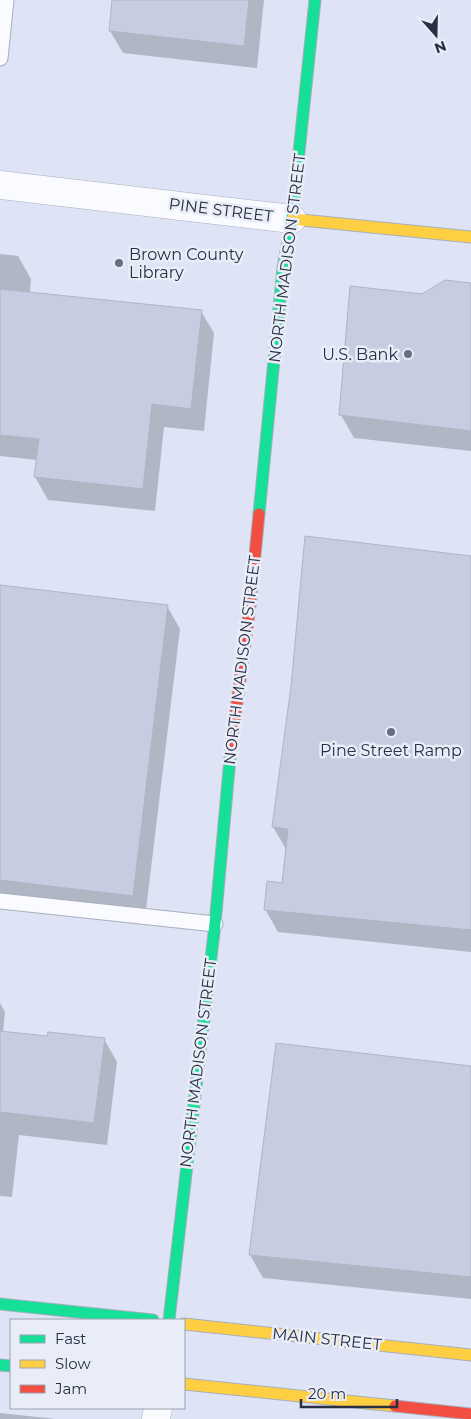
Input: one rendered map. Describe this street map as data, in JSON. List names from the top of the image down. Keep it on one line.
{"streets":{"main road":["PINE STREET","NORTH MADISON STREET","MAIN STREET"]},"crossings":[["PINE STREET","NORTH MADISON STREET"]],"places":["Brown County Library","U.S. Bank","Pine Street Ramp"],"legend":["Fast","Slow","Jam"],"scale_bar":"20 m","north":"bottom"}
